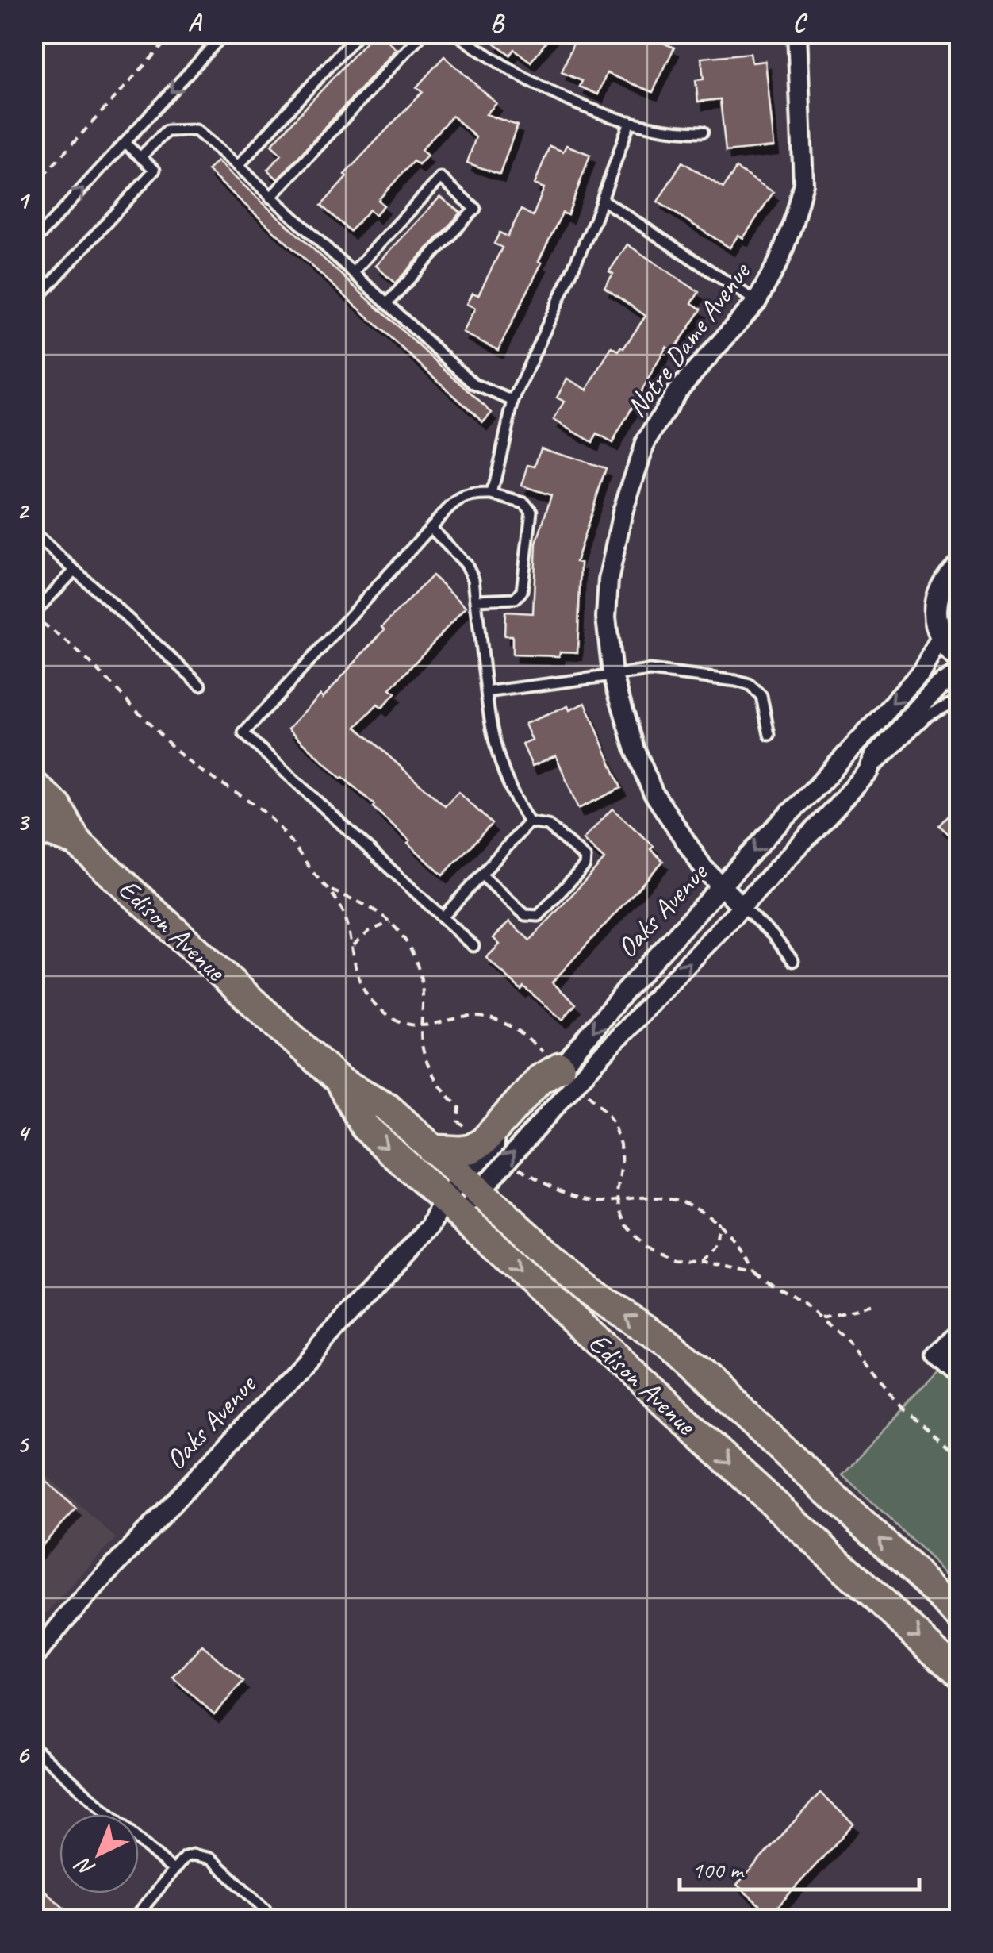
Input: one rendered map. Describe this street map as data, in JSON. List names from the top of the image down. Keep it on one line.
{"streets":{"main road":["Edison Avenue"],"street":["Notre Dame Avenue","Oaks Avenue"]},"crossings":[["Notre Dame Avenue","Oaks Avenue"],["Oaks Avenue","Edison Avenue"]],"scale_bar":"100 m","north":"bottom left","grid":{"columns":["A","B","C"],"rows":["1","2","3","4","5","6"]}}
